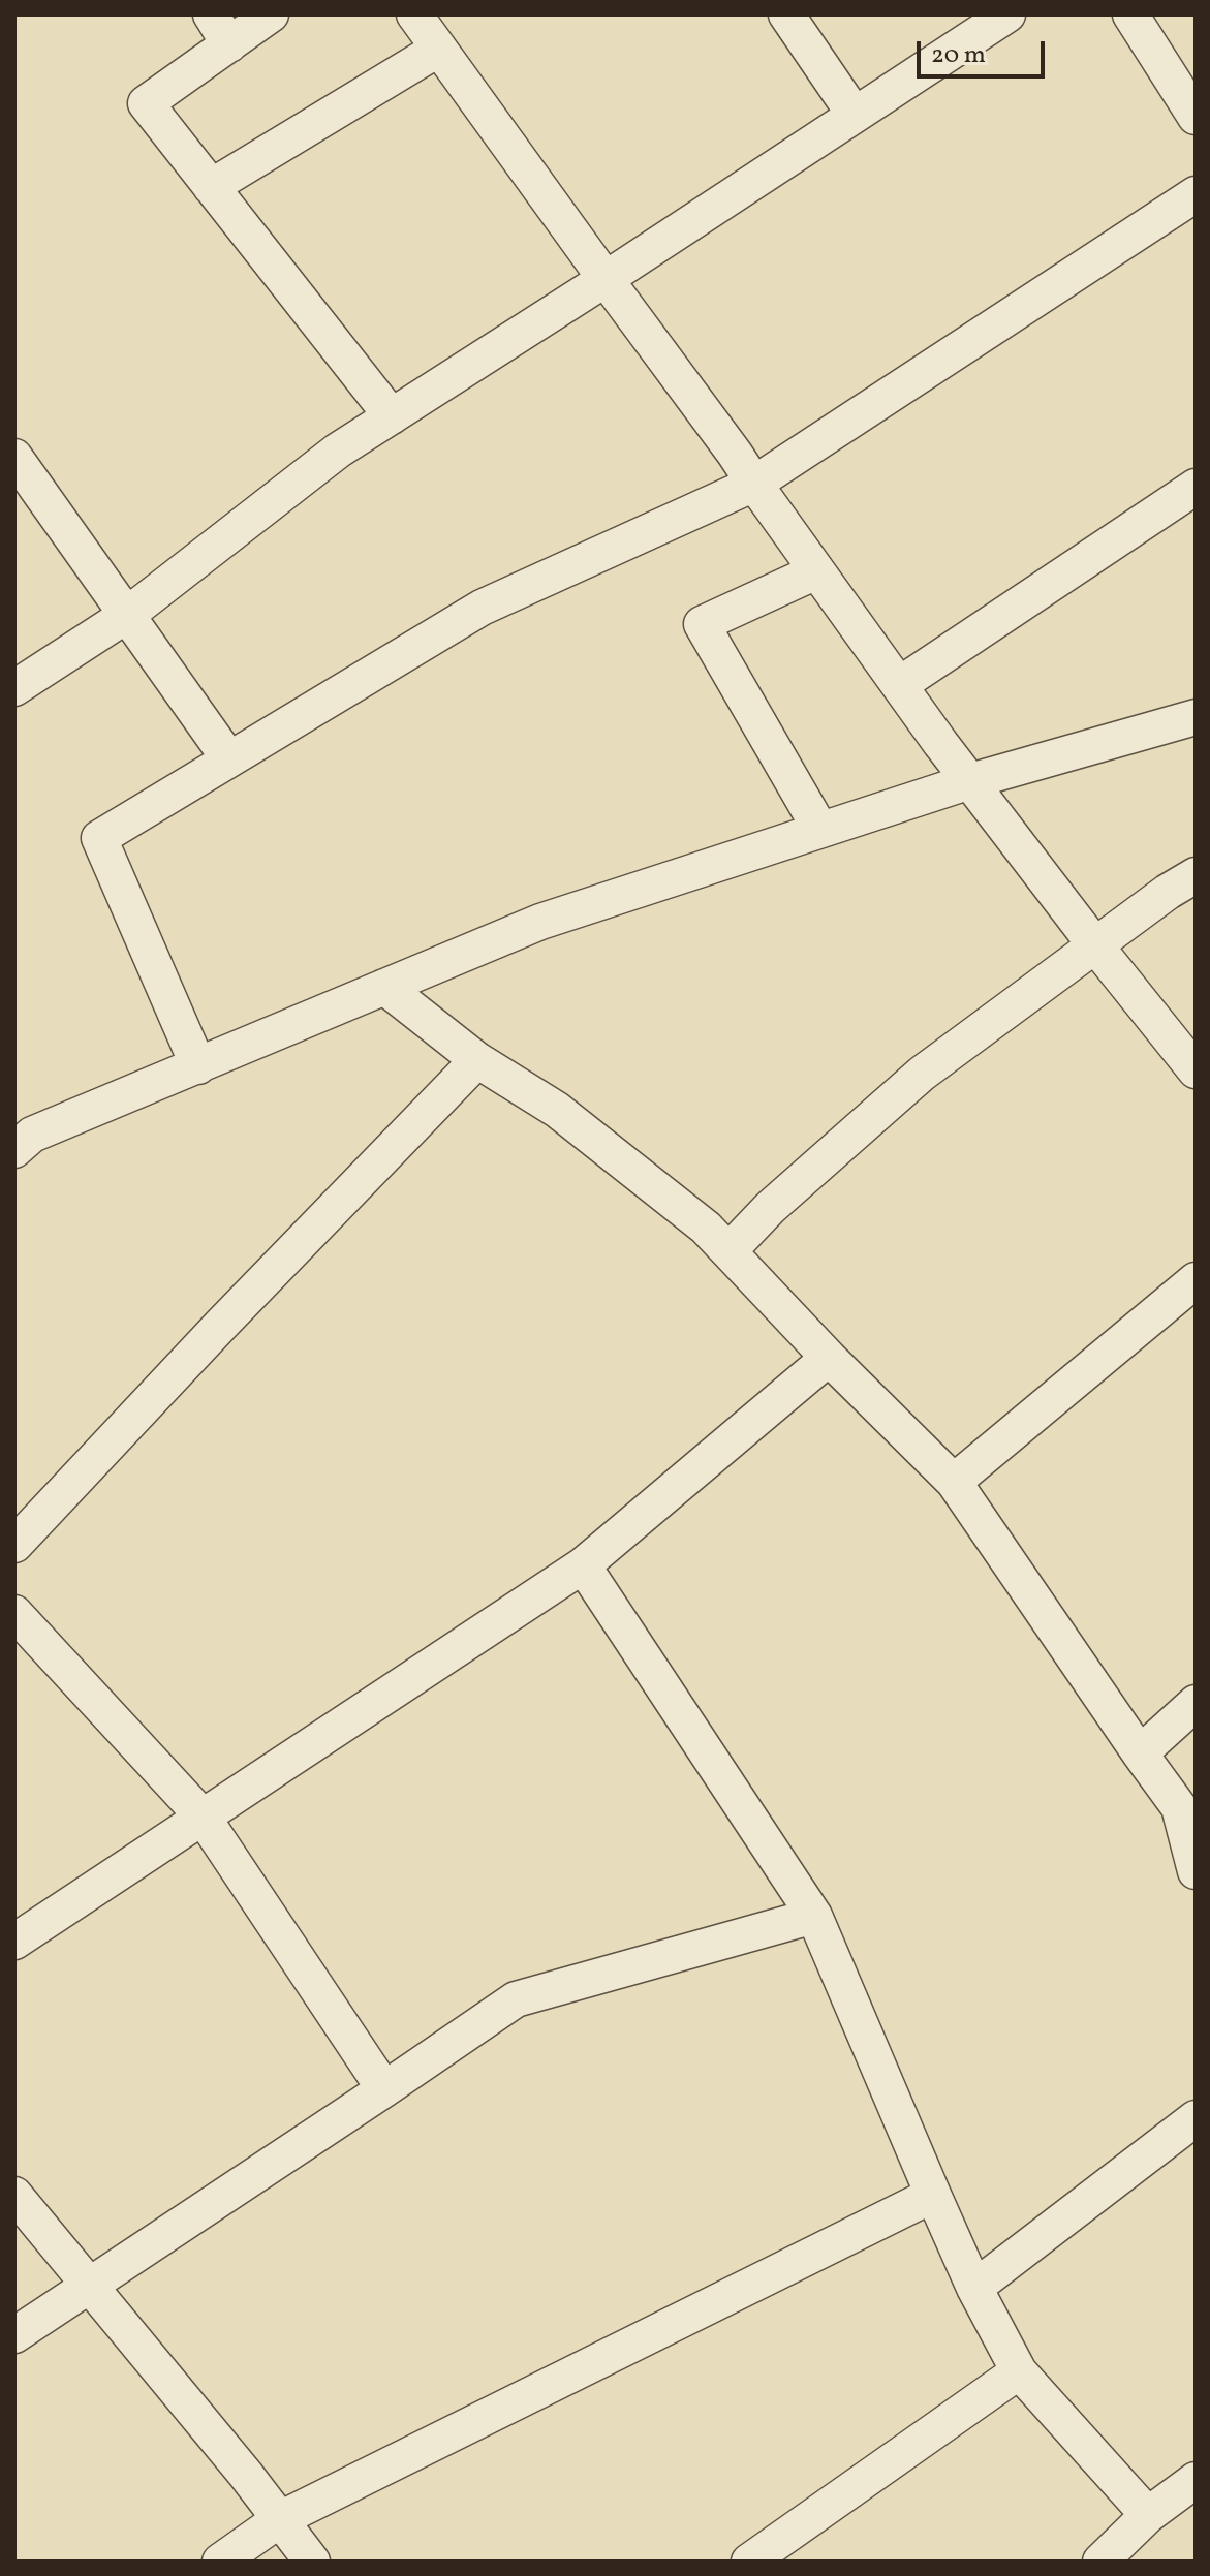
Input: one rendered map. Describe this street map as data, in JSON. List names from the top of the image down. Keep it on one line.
{"scale_bar":"20 m"}
